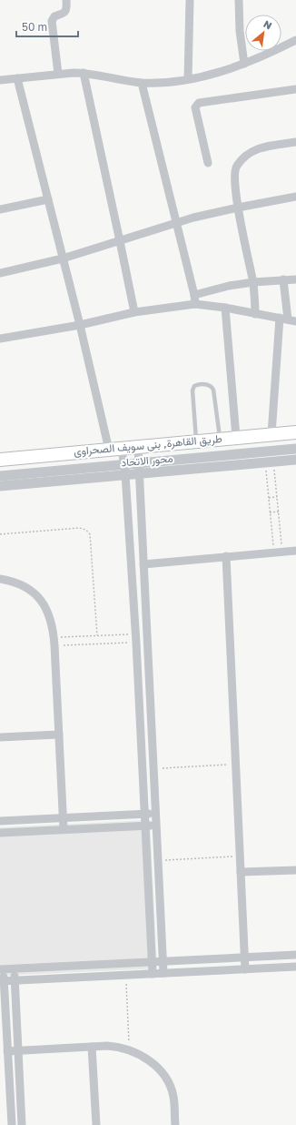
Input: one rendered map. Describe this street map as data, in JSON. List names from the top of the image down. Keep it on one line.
{"streets":{"main road":["طريق القاهرة, بنى سويف الصحراوى"],"street":["محور الاتحاد"]},"scale_bar":"50 m","north":"top right"}
